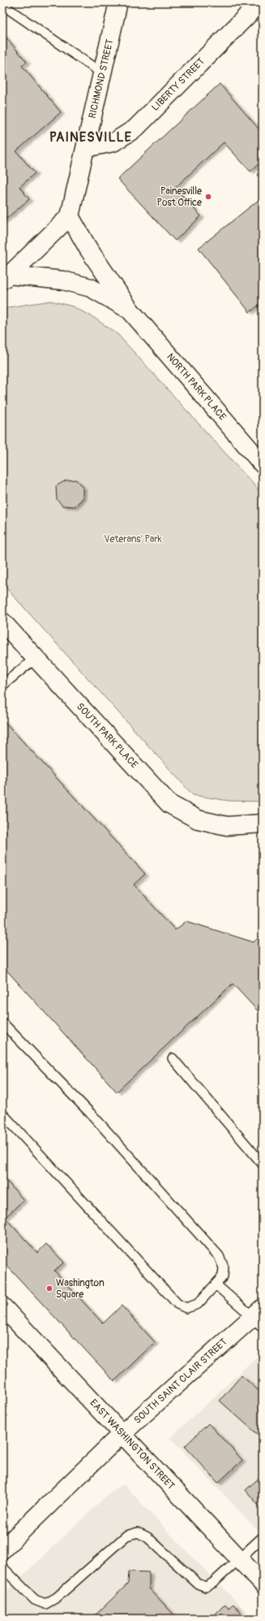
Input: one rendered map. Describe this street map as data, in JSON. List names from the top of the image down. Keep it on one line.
{"streets":{"street":["RICHMOND STREET","LIBERTY STREET","NORTH PARK PLACE","SOUTH PARK PLACE","SOUTH SAINT CLAIR STREET","EAST WASHINGTON STREET"]},"crossings":[["RICHMOND STREET","LIBERTY STREET"],["RICHMOND STREET","NORTH PARK PLACE"],["SOUTH SAINT CLAIR STREET","EAST WASHINGTON STREET"]],"districts":["PAINESVILLE"],"parks":["Veterans' Park"],"places":["Painesville Post Office","Washington Square"]}
